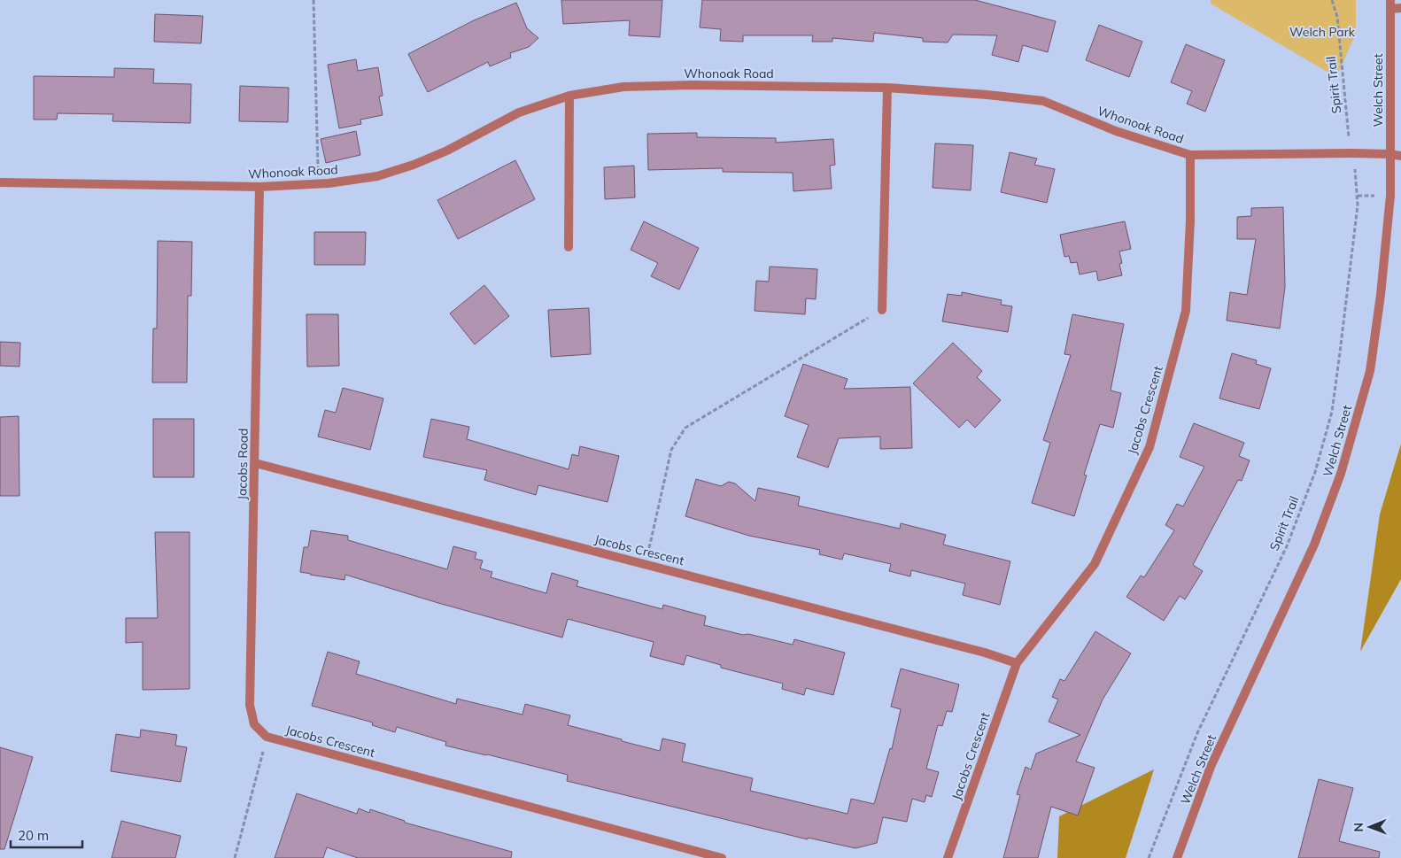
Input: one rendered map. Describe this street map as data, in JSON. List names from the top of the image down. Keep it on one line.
{"streets":{"street":["Whonoak Road","Welch Street","Jacobs Crescent","Jacobs Road"],"path":["Spirit Trail"]},"crossings":[["Whonoak Road","Welch Street"],["Whonoak Road","Jacobs Crescent"],["Whonoak Road","Jacobs Road"],["Jacobs Crescent","Jacobs Road"]],"parks":["Welch Park"],"scale_bar":"20 m","north":"left"}
